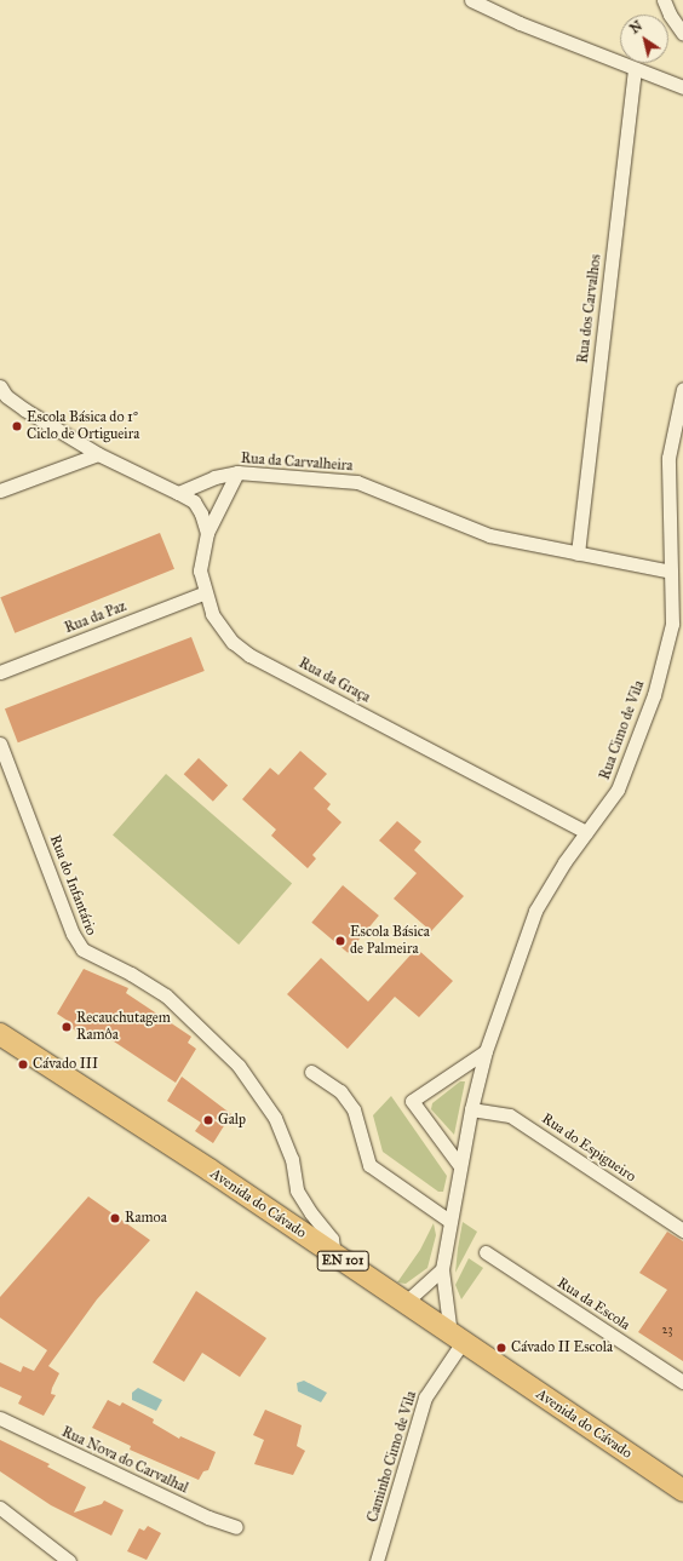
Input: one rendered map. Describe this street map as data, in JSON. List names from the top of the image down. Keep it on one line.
{"streets":{"main road":["Avenida do Cávado","EN 101"],"street":["Rua dos Carvalhos","Rua da Carvalheira","Rua da Paz","Rua da Graça","Rua Cimo de Vila","Rua do Infantário","Rua do Espigueiro","Rua da Escola","Caminho Cimo de Vila","Rua Nova do Carvalhal"]},"crossings":[["Rua dos Carvalhos","Rua da Carvalheira"],["Rua da Carvalheira","Rua da Graça"],["Rua da Carvalheira","Rua Cimo de Vila"],["Rua da Paz","Rua da Graça"],["Rua da Graça","Rua Cimo de Vila"],["Rua Cimo de Vila","Rua do Espigueiro"],["Rua Cimo de Vila","Avenida do Cávado"],["Rua Cimo de Vila","Caminho Cimo de Vila"],["Rua do Infantário","Avenida do Cávado"],["Avenida do Cávado","Caminho Cimo de Vila"]],"places":["Escola Básica do 1º Ciclo de Ortigueira","Escola Básica de Palmeira","Recauchutagem Ramôa","Cávado III","Galp","Ramoa","Cávado II Escola"],"house_numbers":["23"],"north":"top left"}
